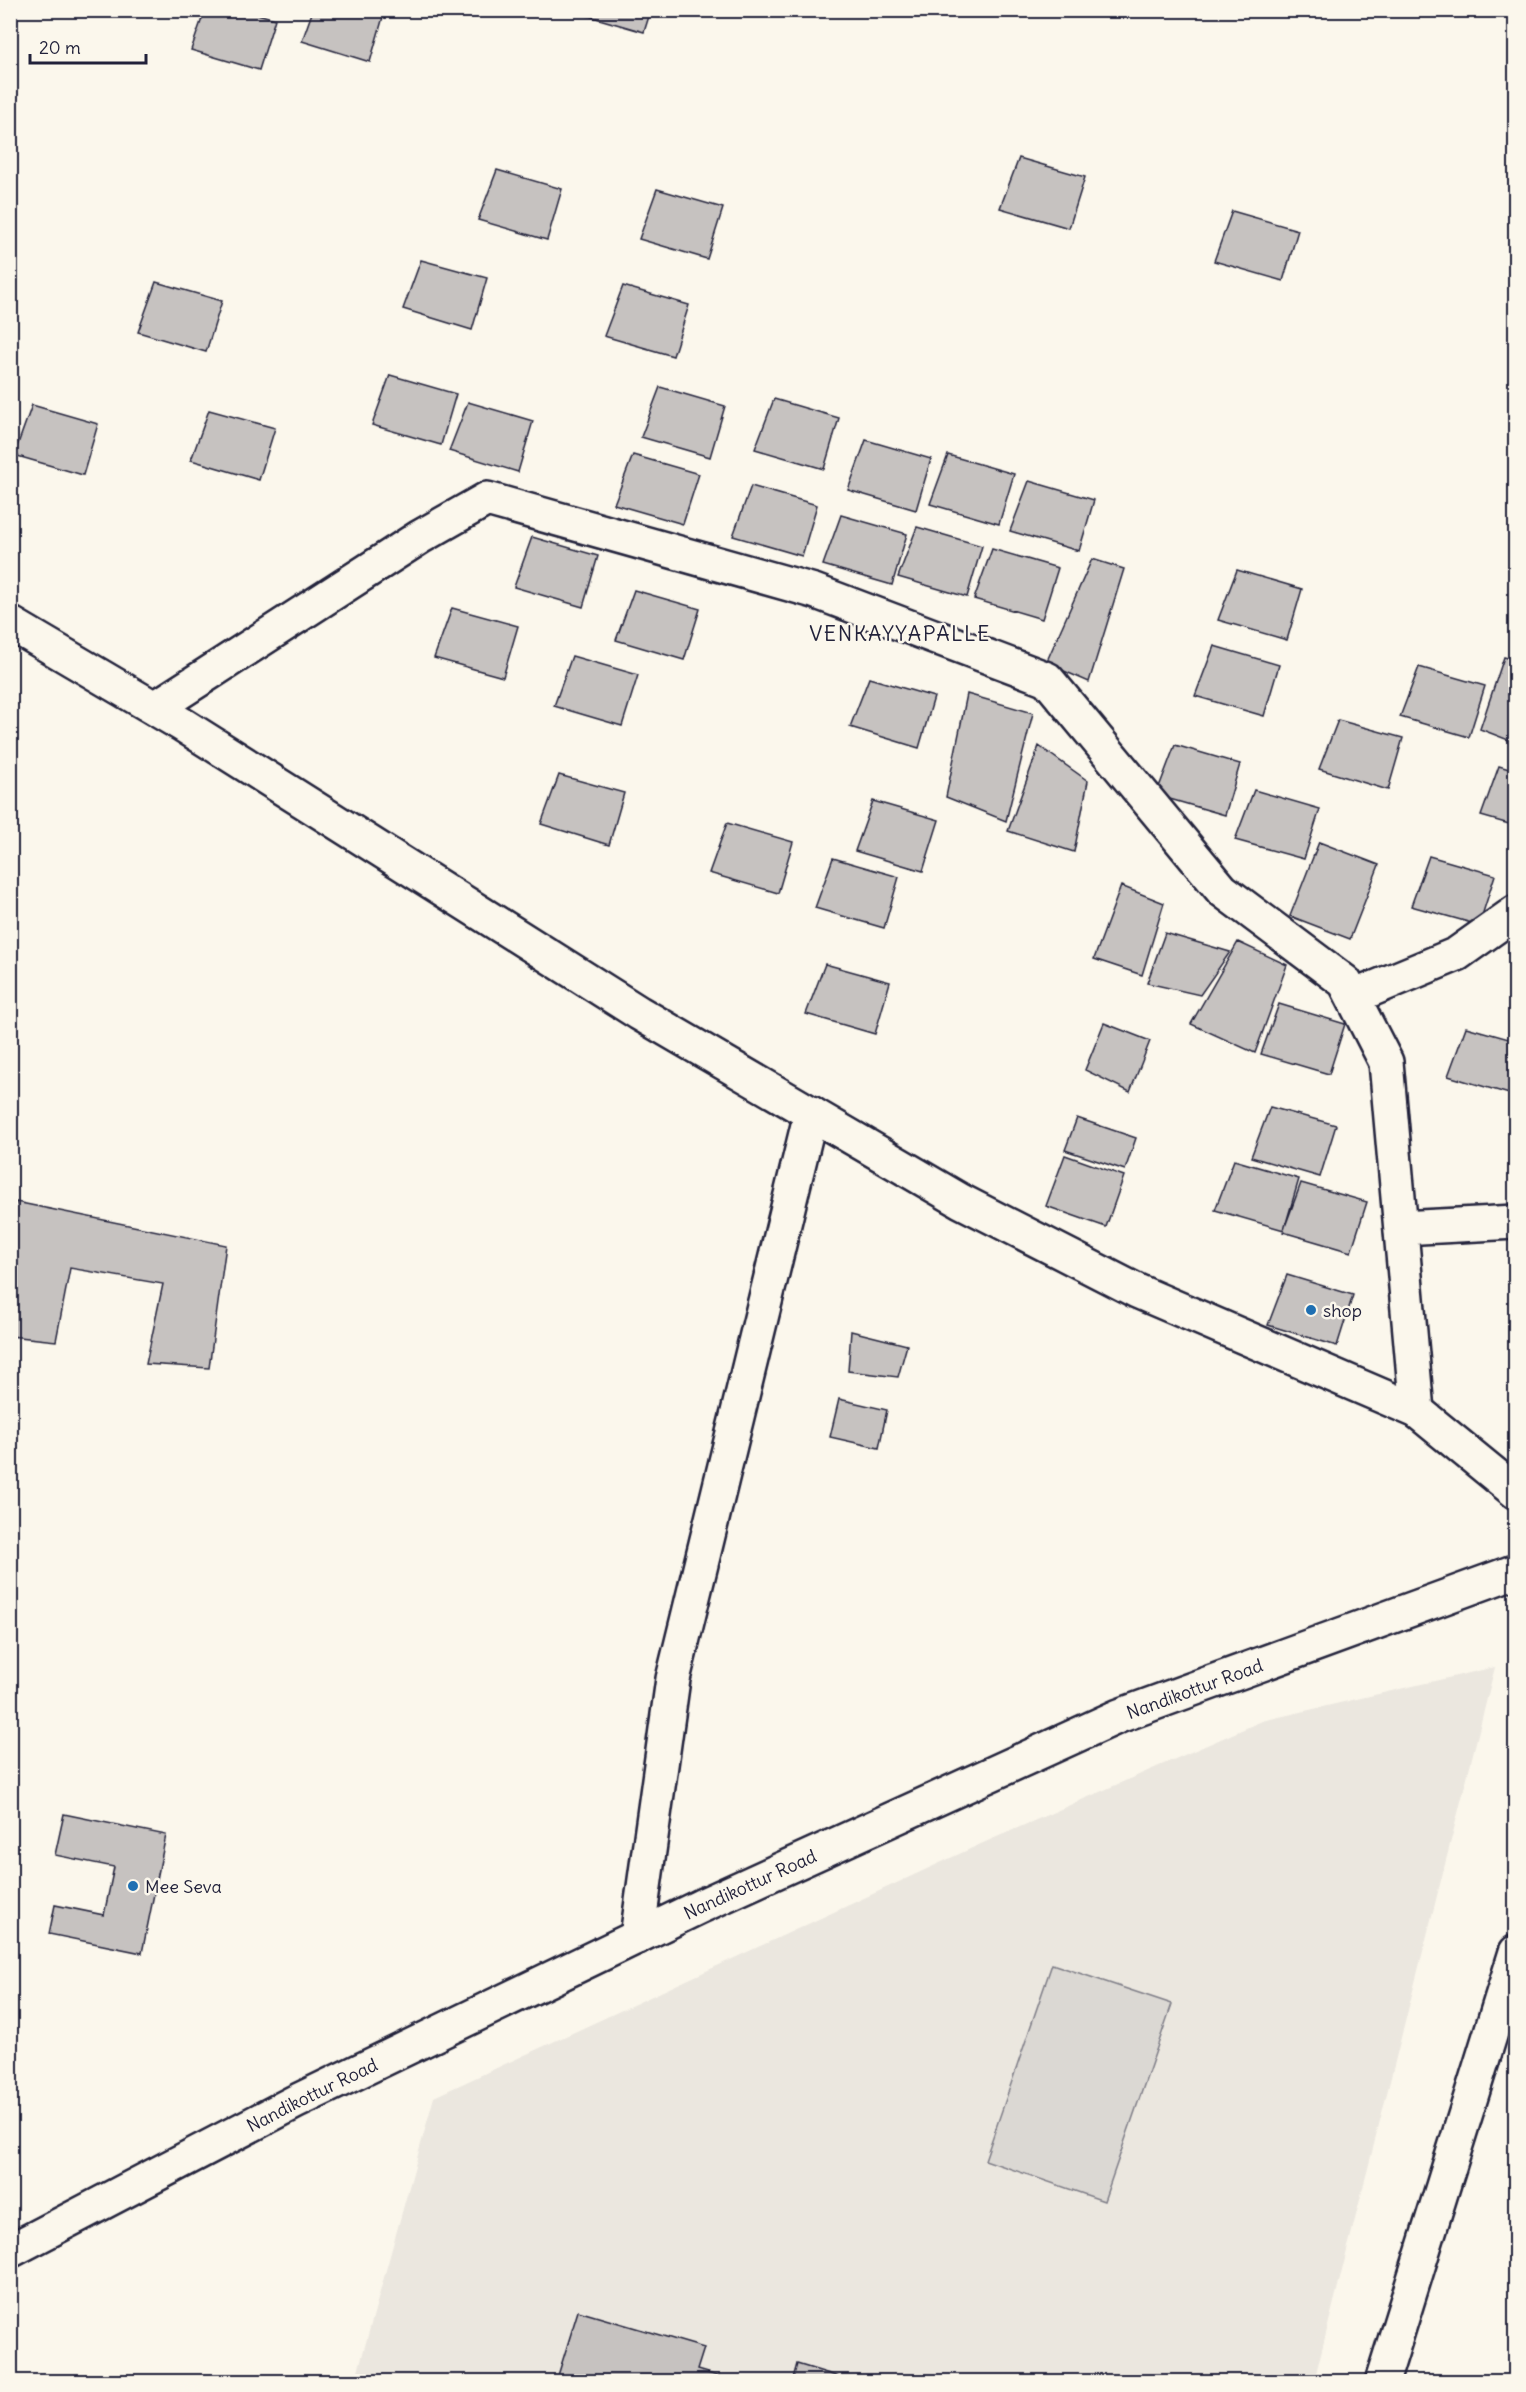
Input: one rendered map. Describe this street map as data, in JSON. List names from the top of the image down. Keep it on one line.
{"streets":{"main road":["Nandikottur Road"]},"districts":["VENKAYYAPALLE"],"places":["shop","Mee Seva"],"scale_bar":"20 m"}
